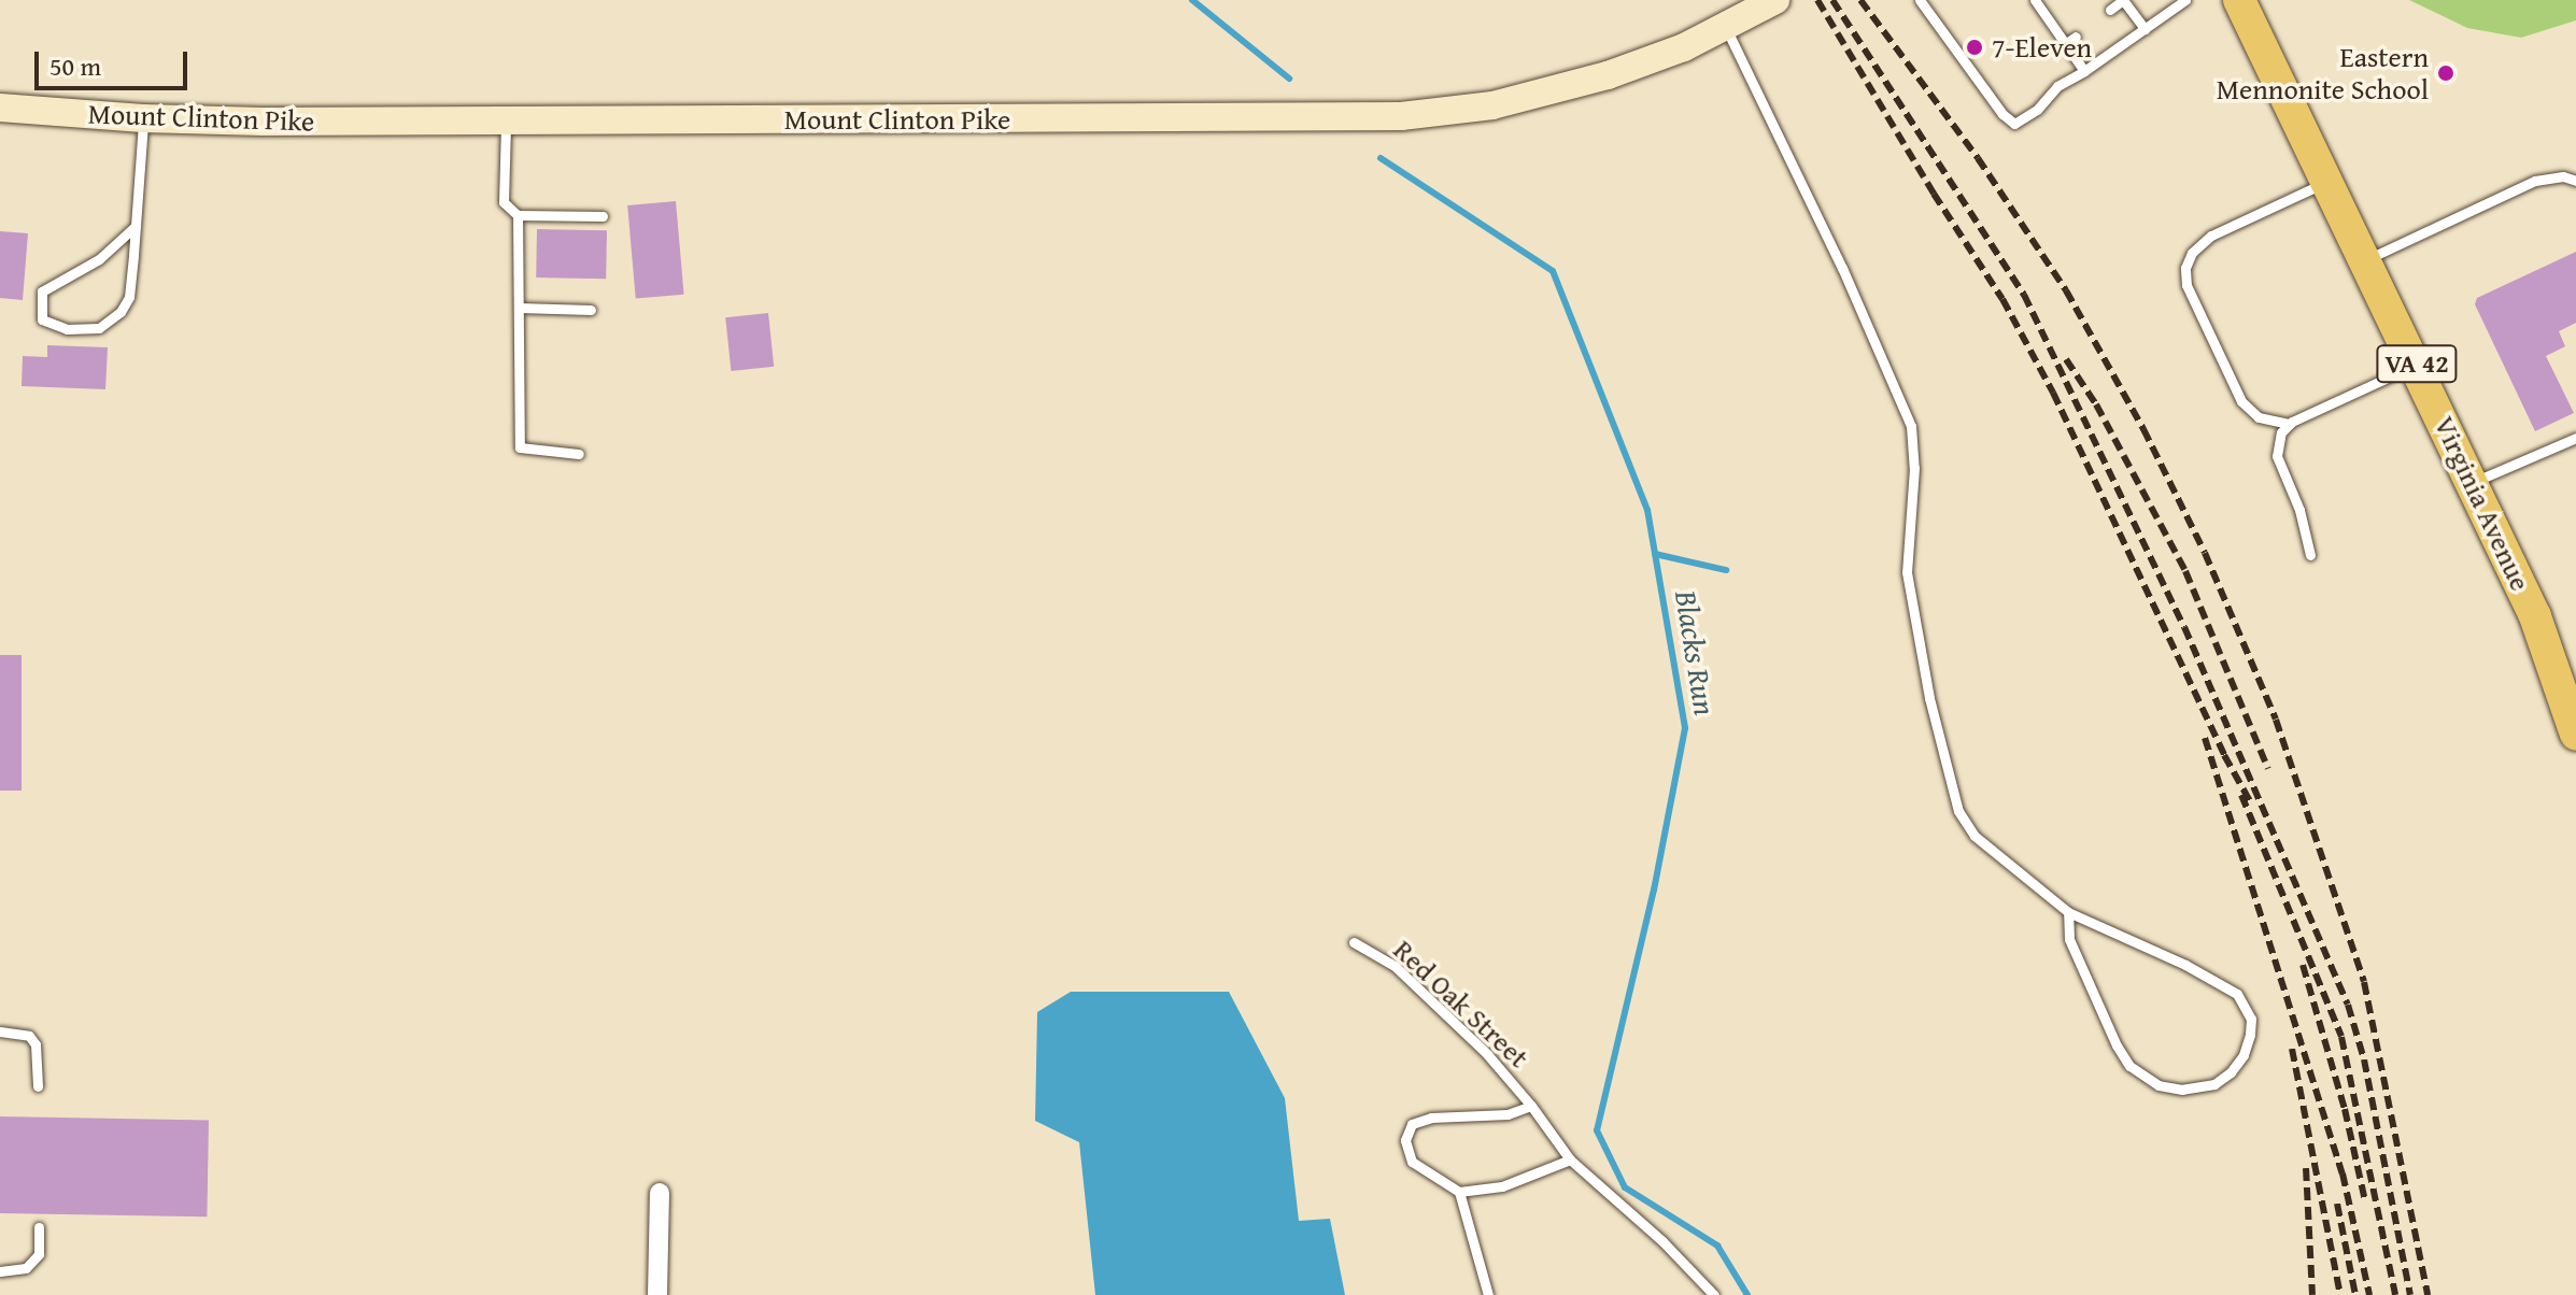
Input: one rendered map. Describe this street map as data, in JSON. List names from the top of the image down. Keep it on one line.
{"streets":{"main road":["Mount Clinton Pike","VA 42","Virginia Avenue"],"lane":["Red Oak Street"]},"water":["Blacks Run"],"places":["7-Eleven","Eastern Mennonite School"],"scale_bar":"50 m"}
